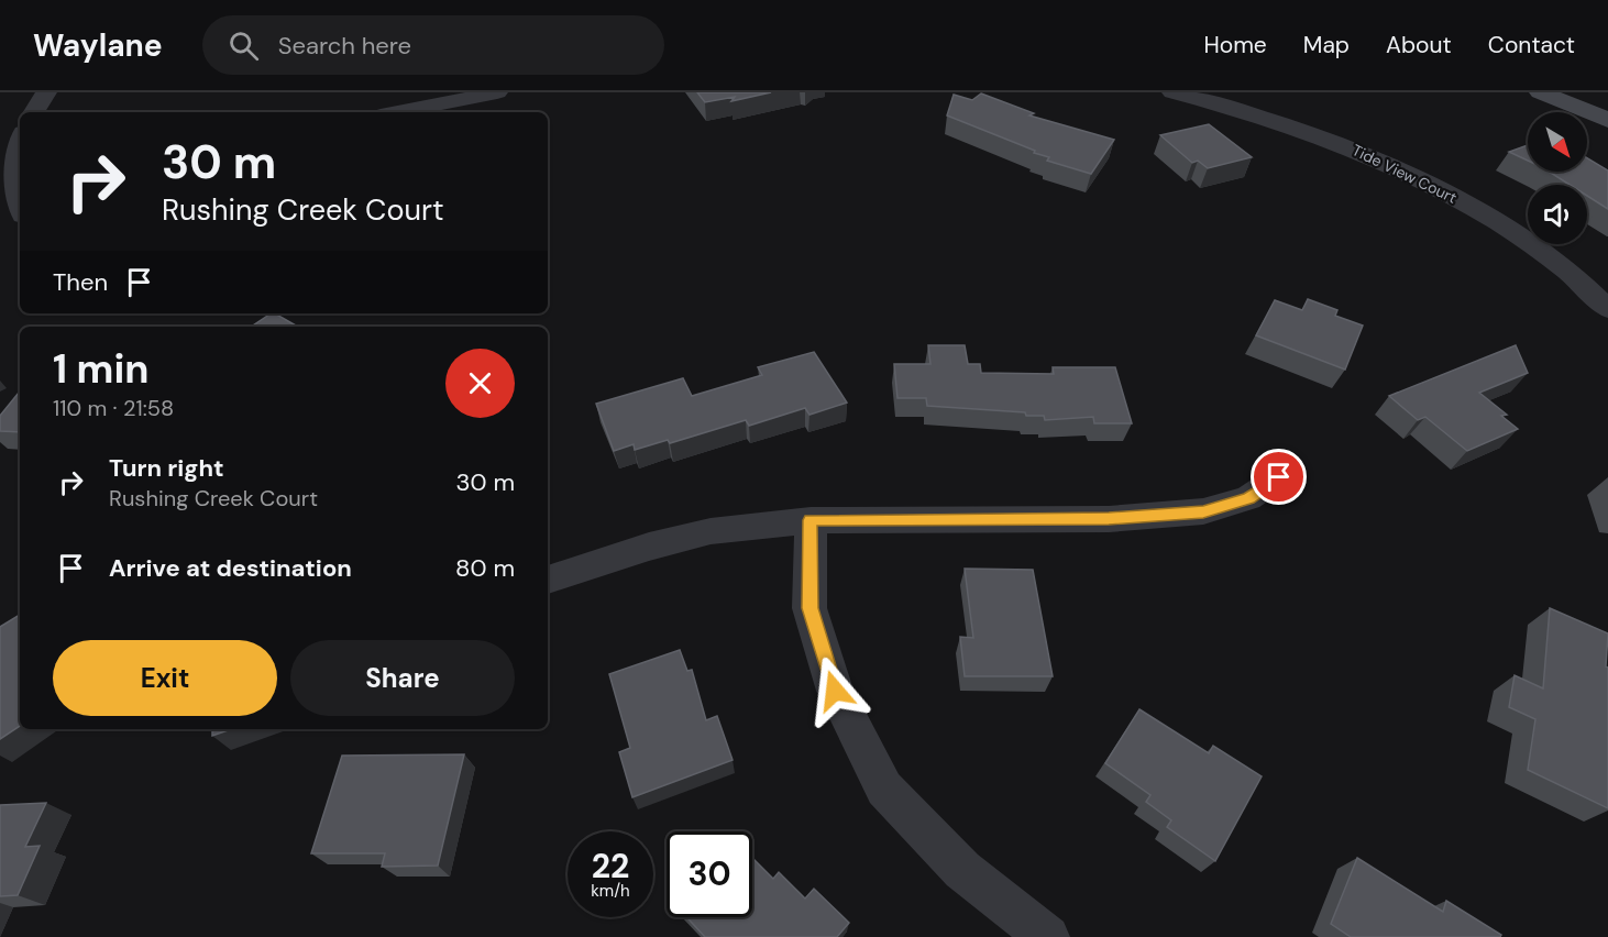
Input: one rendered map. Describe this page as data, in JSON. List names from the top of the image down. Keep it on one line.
{"streets":{"street":["Tide View Court"]},"north":"bottom right","page":{"header":"Waylane","search":"Search here","nav":["Home","Map","About","Contact"],"turn":["30 m","Rushing Creek Court"],"then":"Then","heading":["1 min","110 m · 21:58"],"list":[{"name":"Turn right","note":"Rushing Creek Court","value":"30 m"},{"name":"Arrive at destination","value":"80 m"}],"buttons":["Exit","Share"],"speed":"22 km/h","limit":"30"}}
